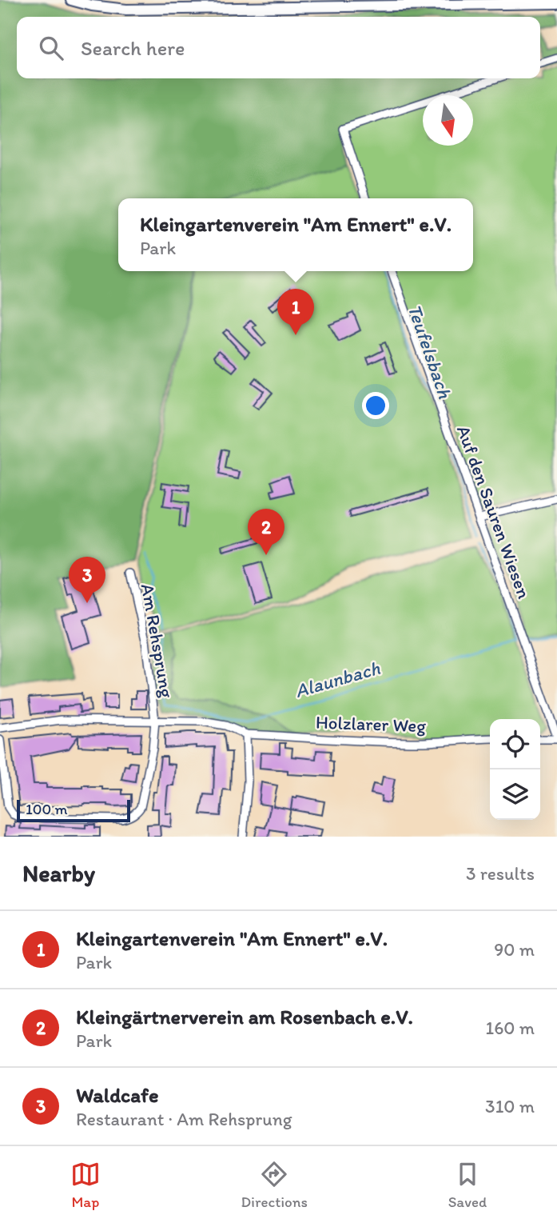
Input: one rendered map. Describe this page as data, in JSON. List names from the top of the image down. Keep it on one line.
{"streets":{"street":["Auf den Sauren Wiesen","Am Rehsprung","Holzlarer Weg"]},"crossings":[["Am Rehsprung","Holzlarer Weg"]],"water":["Teufelsbach","Alaunbach"],"scale_bar":"100 m","north":"bottom","page":{"search":"Search here","popup":["Kleingartenverein \"Am Ennert\" e.V.","Park"],"pins":["1","2","3"],"scale":"100 m","heading":["Nearby","3 results"],"list":[{"mark":"1","name":"Kleingartenverein \"Am Ennert\" e.V.","note":"Park","value":"90 m"},{"mark":"2","name":"Kleingärtnerverein am Rosenbach e.V.","note":"Park","value":"160 m"},{"mark":"3","name":"Waldcafe","note":"Restaurant · Am Rehsprung","value":"310 m"}],"nav":["Map","Directions","Saved"]}}
